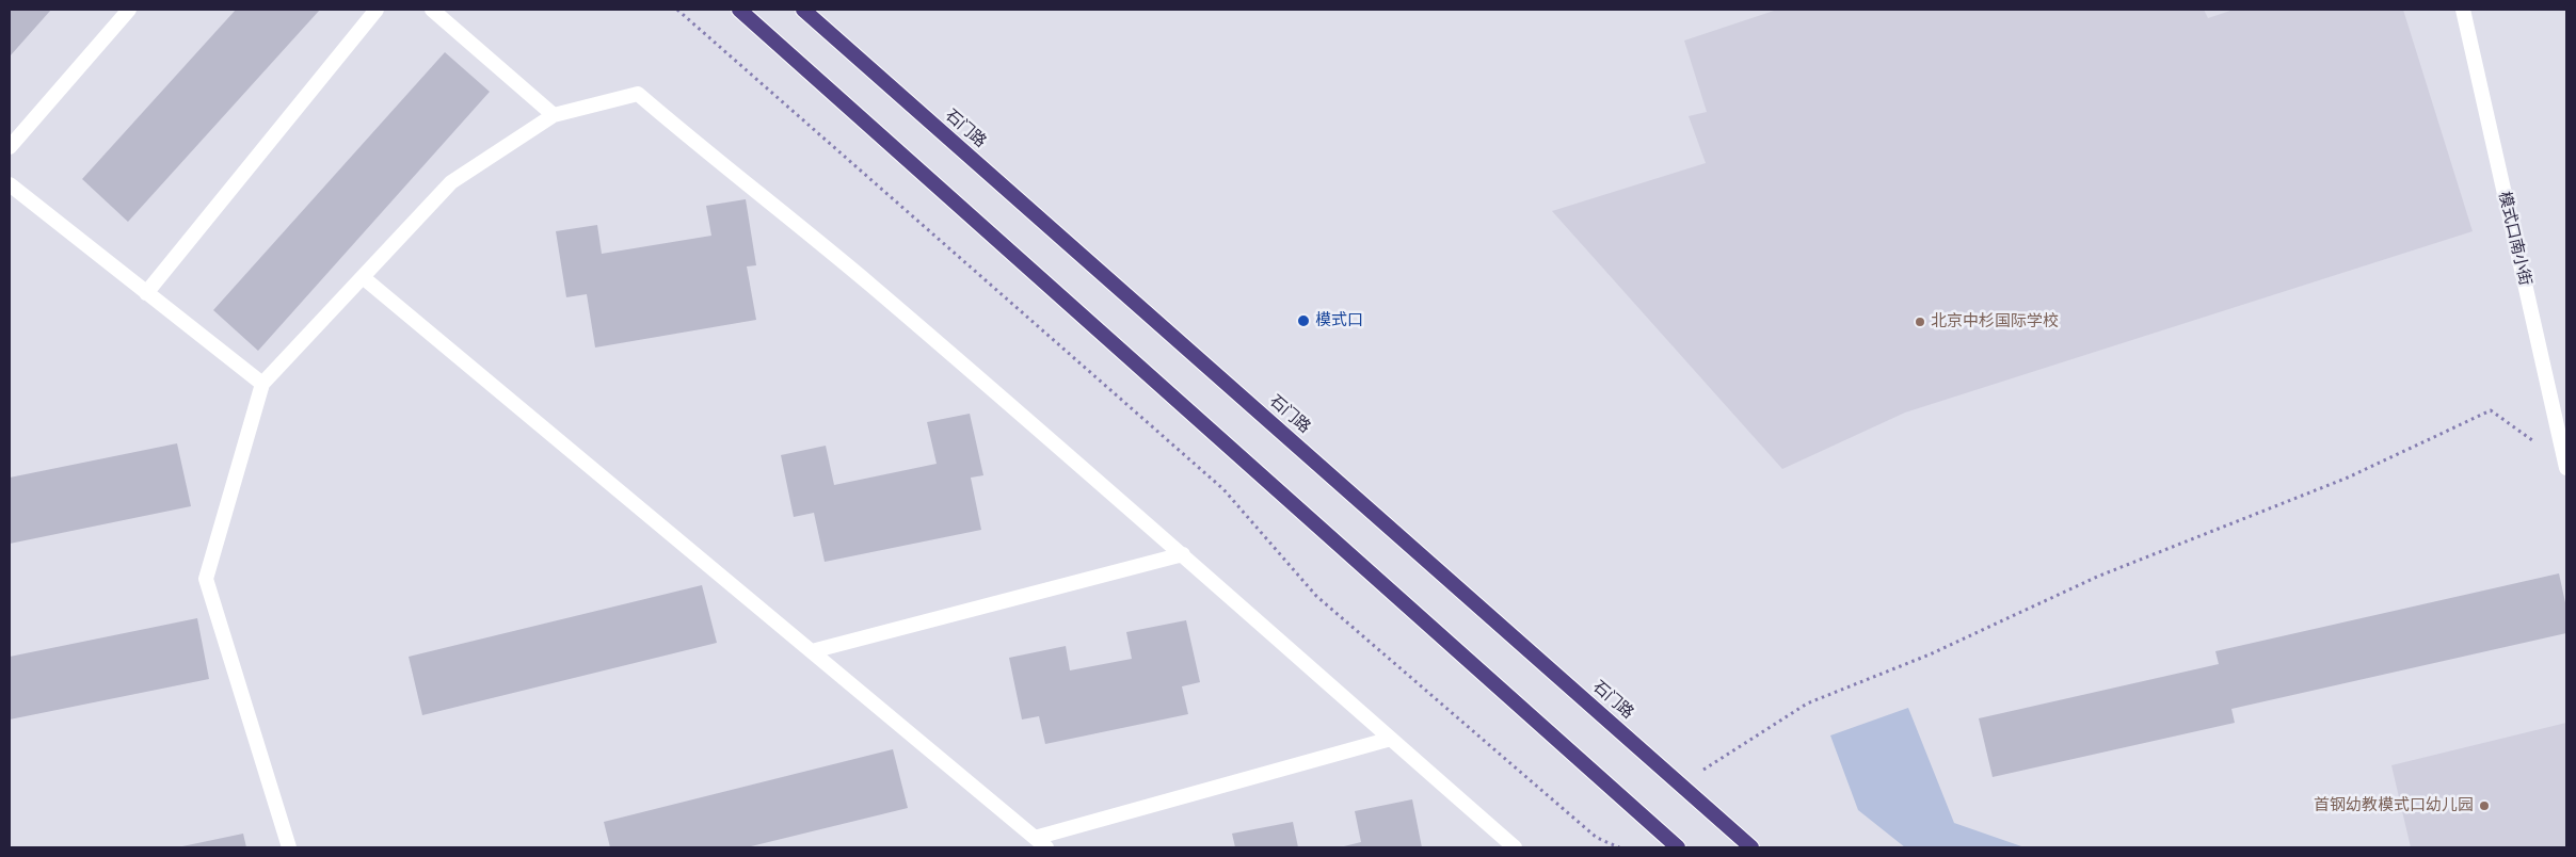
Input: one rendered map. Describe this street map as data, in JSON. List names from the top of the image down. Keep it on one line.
{"streets":{"highway":["石门路"],"street":["模式口南小街"]},"places":["模式口","北京中杉国际学校","首钢幼教模式口幼儿园"]}
